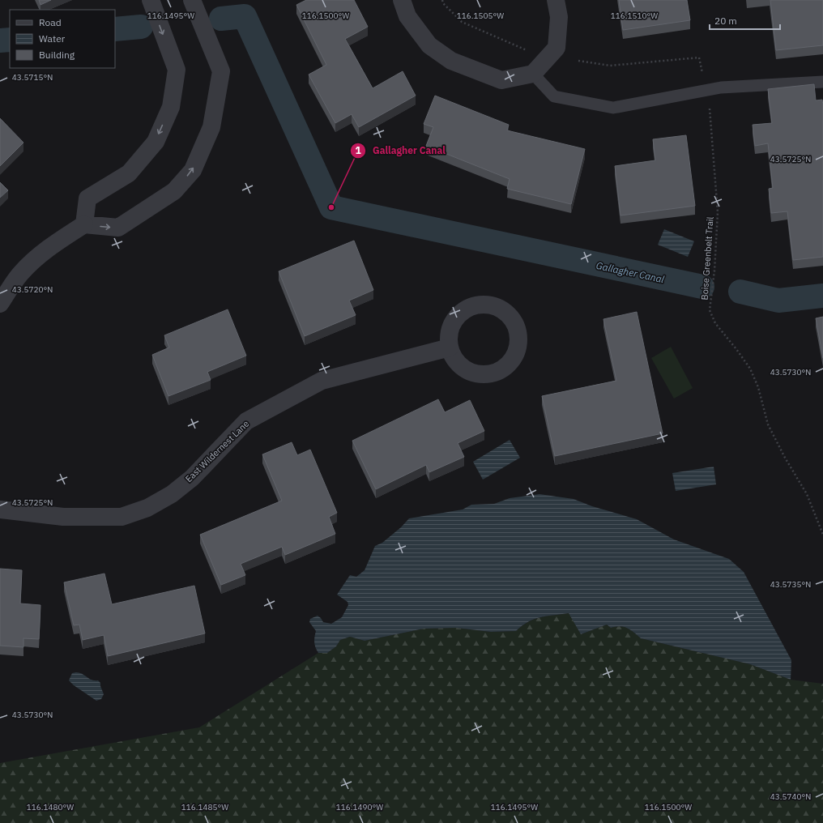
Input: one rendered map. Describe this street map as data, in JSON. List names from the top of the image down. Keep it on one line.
{"streets":{"street":["East Wildernest Lane"],"path":["Boise Greenbelt Trail"]},"water":["Gallagher Canal"],"places":["Gallagher Canal"],"legend":["Road","Water","Building"],"scale_bar":"20 m","coordinates":["116.1495°W","116.1500°W","116.1505°W","116.1510°W","43.5715°N","43.5725°N","43.5720°N","43.5730°N","43.5735°N","43.5740°N","116.1480°W","116.1485°W","116.1490°W"]}
